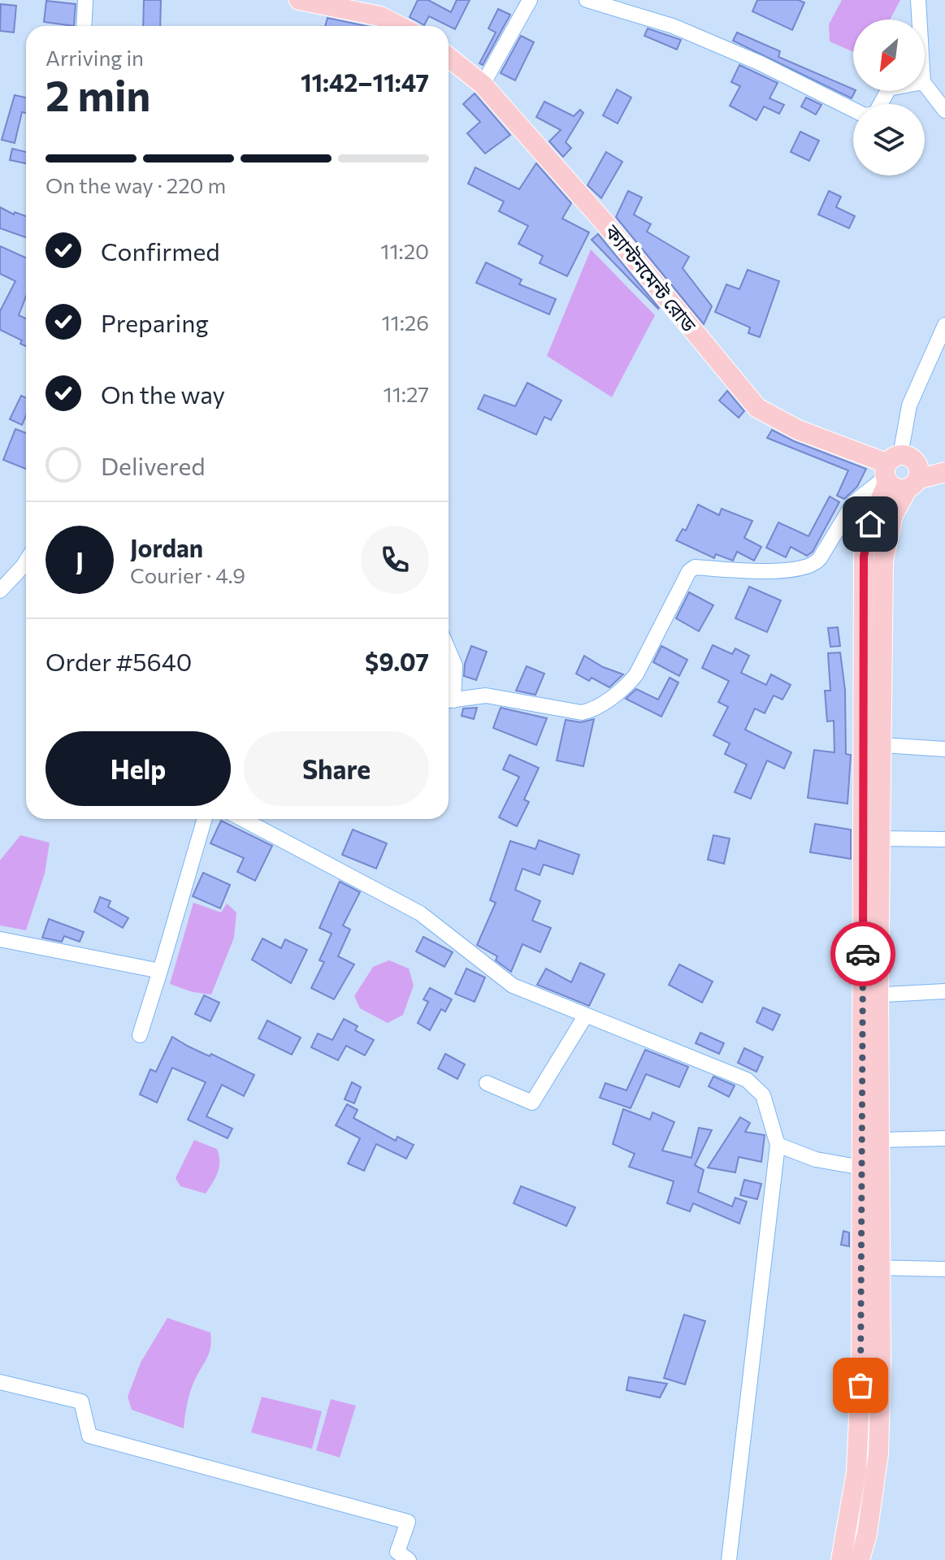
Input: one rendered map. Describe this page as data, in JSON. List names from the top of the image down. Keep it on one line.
{"streets":{"main road":["ক্যান্টনমেন্ট রোড"]},"north":"bottom left","page":{"heading":["2 min","Arriving in","11:42–11:47"],"panel":["Jordan","Courier · 4.9","Order #5640","$9.07"],"bar":"On the way · 220 m","list":[["Confirmed","11:20"],["Preparing","11:26"],["On the way","11:27"],"Delivered"],"round":"J","buttons":["Help","Share"]}}
